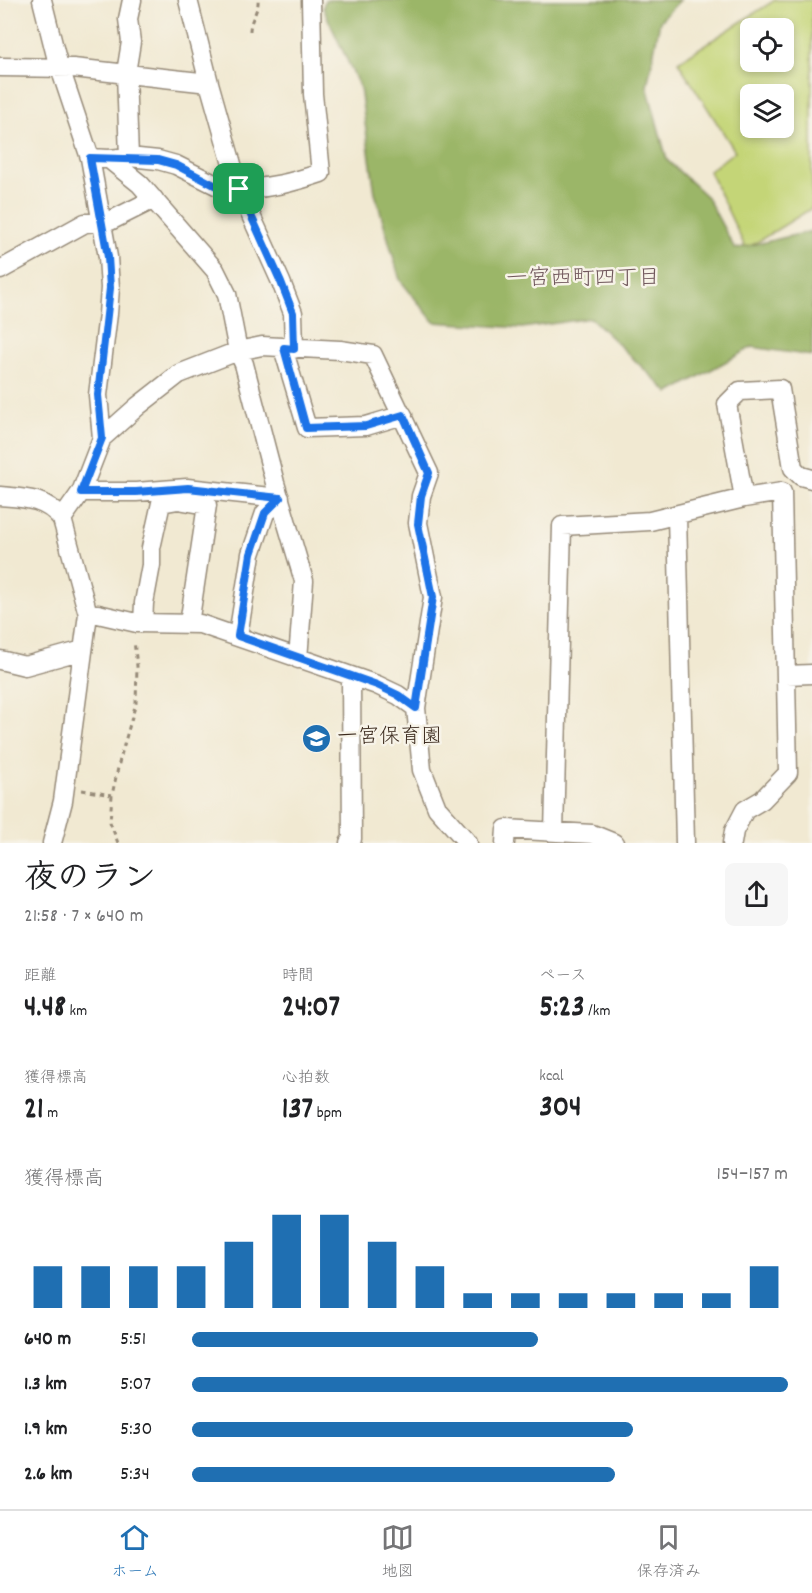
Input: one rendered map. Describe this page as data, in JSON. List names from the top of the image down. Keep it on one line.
{"districts":["一宮西町四丁目"],"places":{"school or university":["一宮保育園"]},"page":{"heading":["夜のラン","21:58 · 7 × 640 m"],"stats":[["距離","4.48 km"],["時間","24:07"],["ペース","5:23 /km"],["獲得標高","21 m"],["心拍数","137 bpm"],["kcal","304"]],"chart":["獲得標高","154–157 m"],"list":[{"name":"640 m","note":"5:51"},{"name":"1.3 km","note":"5:07"},{"name":"1.9 km","note":"5:30"},{"name":"2.6 km","note":"5:34"}],"tabs":["ホーム","地図","保存済み"]}}
